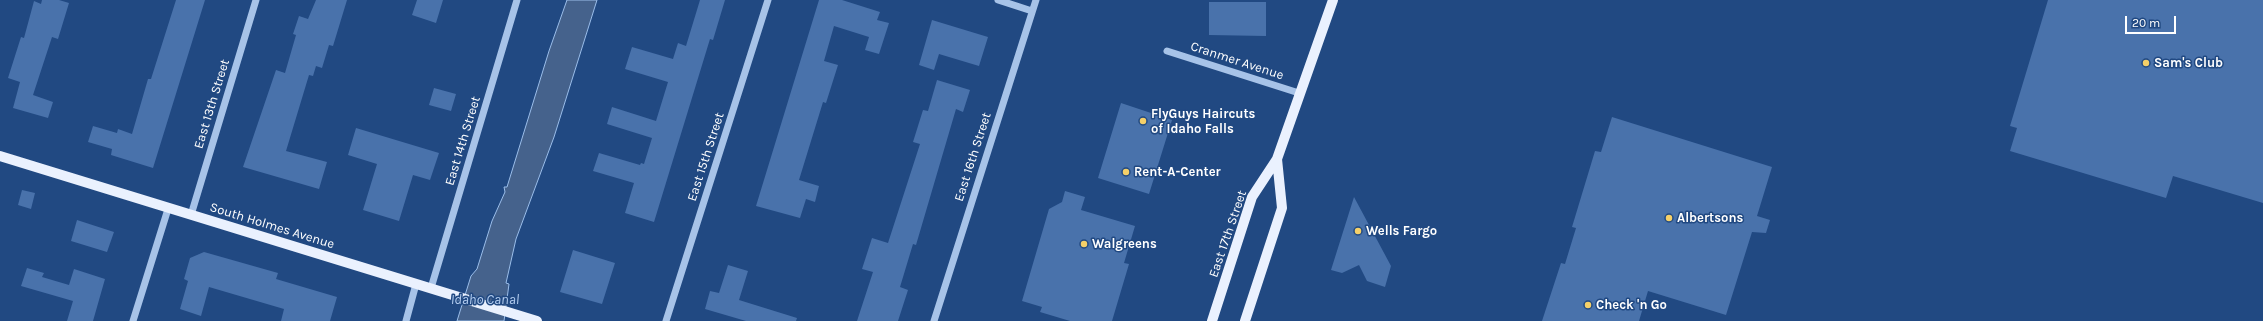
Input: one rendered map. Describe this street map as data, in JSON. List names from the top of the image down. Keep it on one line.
{"streets":{"main road":["South Holmes Avenue","East 17th Street"],"street":["Cranmer Avenue","East 13th Street","East 14th Street","East 15th Street","East 16th Street"]},"crossings":[["Cranmer Avenue","East 17th Street"],["East 13th Street","South Holmes Avenue"],["East 14th Street","South Holmes Avenue"]],"water":["Idaho Canal"],"places":["Sam's Club","FlyGuys Haircuts of Idaho Falls","Rent-A-Center","Albertsons","Wells Fargo","Walgreens","Check 'n Go"],"scale_bar":"20 m"}
